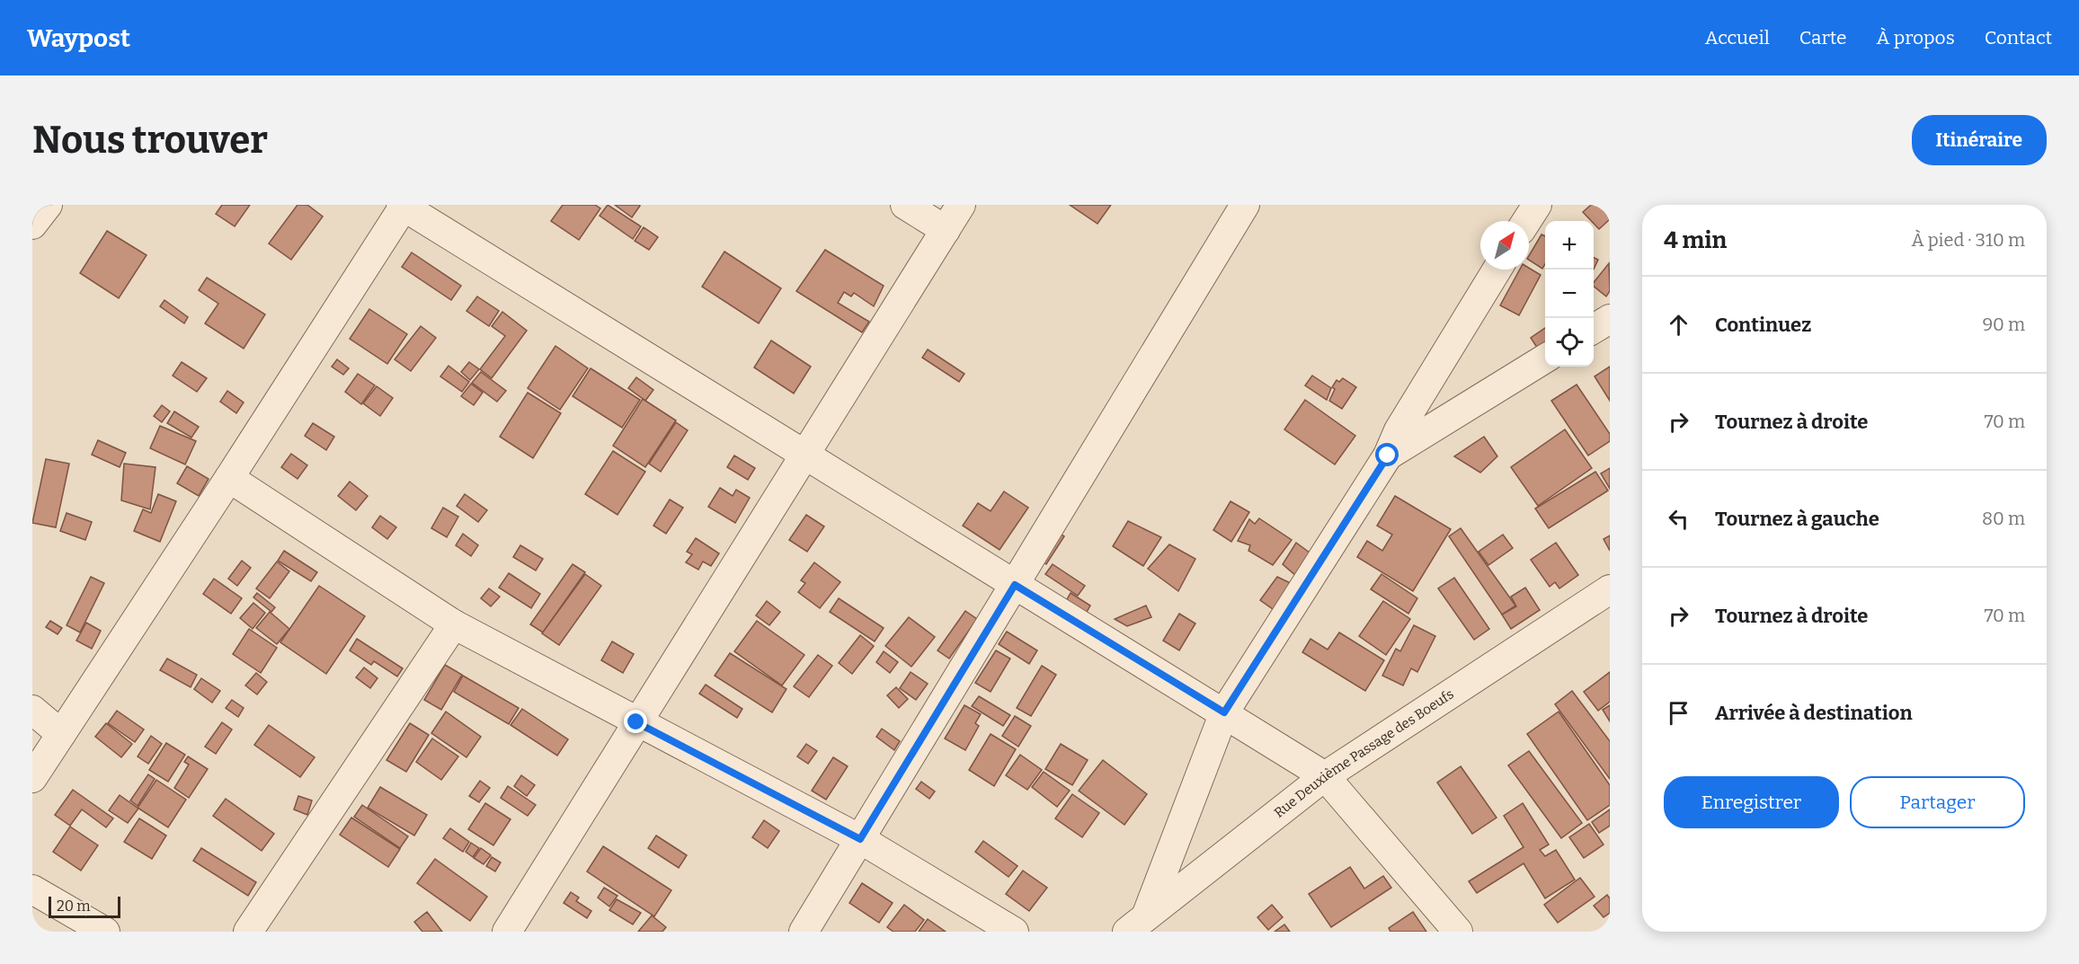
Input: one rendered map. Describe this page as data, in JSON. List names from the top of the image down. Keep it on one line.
{"streets":{"street":["Rue Deuxième Passage des Boeufs"]},"scale_bar":"20 m","north":"top right","page":{"header":"Waypost","nav":["Accueil","Carte","À propos","Contact"],"buttons":["Itinéraire",["Enregistrer","Partager"]],"title":"Nous trouver","heading":["4 min","À pied · 310 m"],"map_buttons":["+","−"],"list":[["Continuez","90 m"],["Tournez à droite","70 m"],["Tournez à gauche","80 m"],["Tournez à droite","70 m"],"Arrivée à destination"],"scale":"20 m"}}
